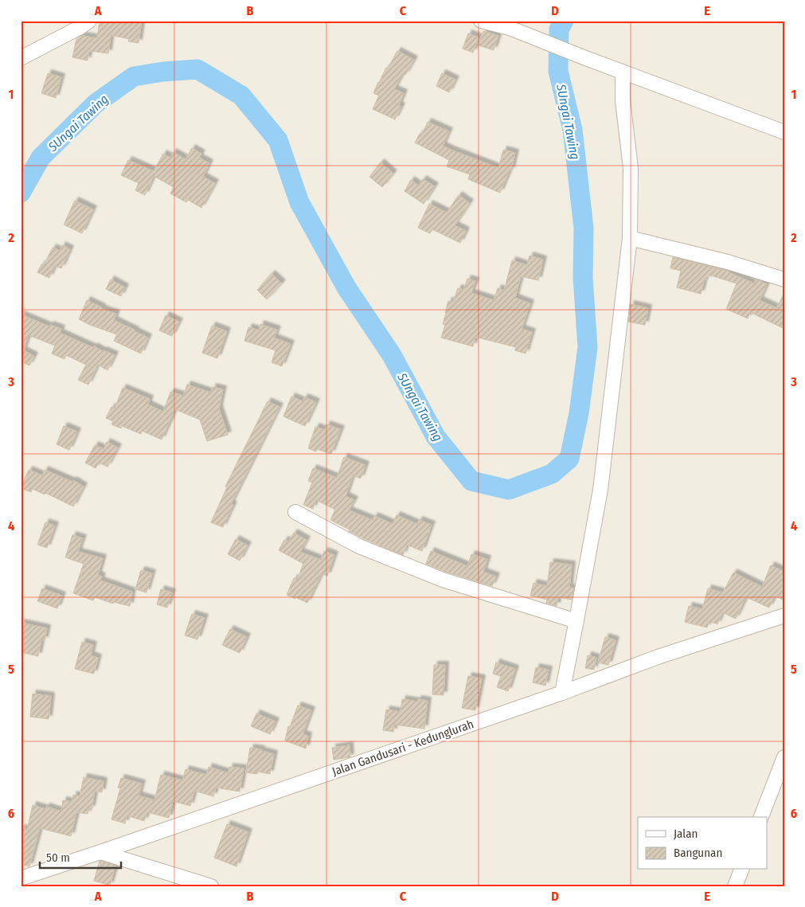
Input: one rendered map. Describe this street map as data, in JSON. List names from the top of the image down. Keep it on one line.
{"streets":{"street":["Jalan Gandusari - Kedunglurah"]},"water":["SUngai Tawing"],"legend":["Jalan","Bangunan"],"scale_bar":"50 m","grid":{"columns":["A","B","C","D","E"],"rows":["1","2","3","4","5","6"]}}
